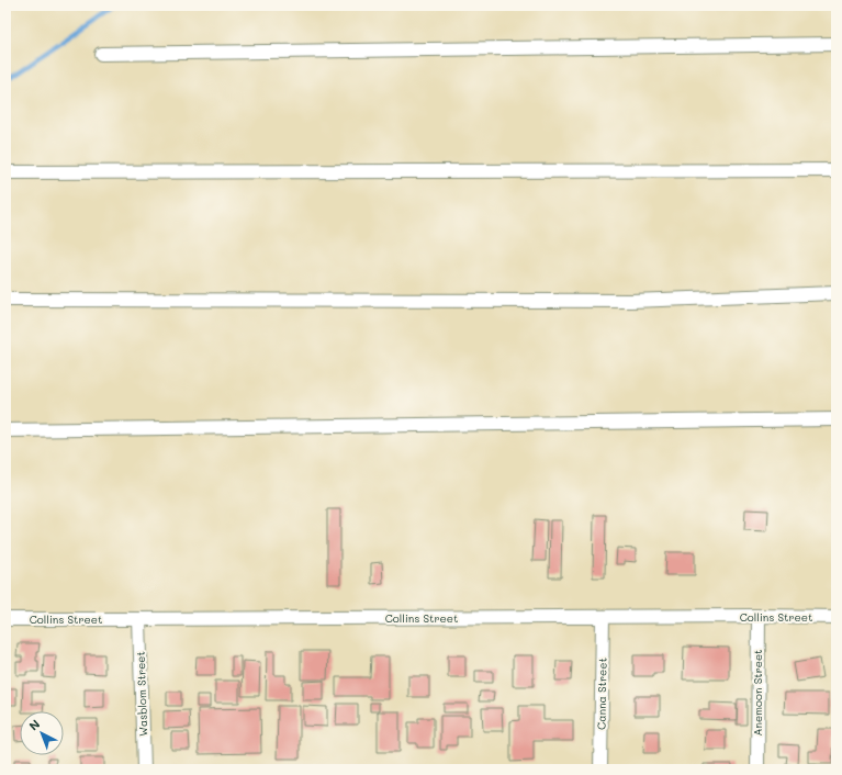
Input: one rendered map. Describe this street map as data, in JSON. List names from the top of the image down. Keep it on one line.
{"streets":{"street":["Collins Street","Anemoon Street","Wasblom Street","Canna Street"]},"crossings":[["Collins Street","Anemoon Street"],["Collins Street","Wasblom Street"],["Collins Street","Canna Street"]],"north":"top left"}
